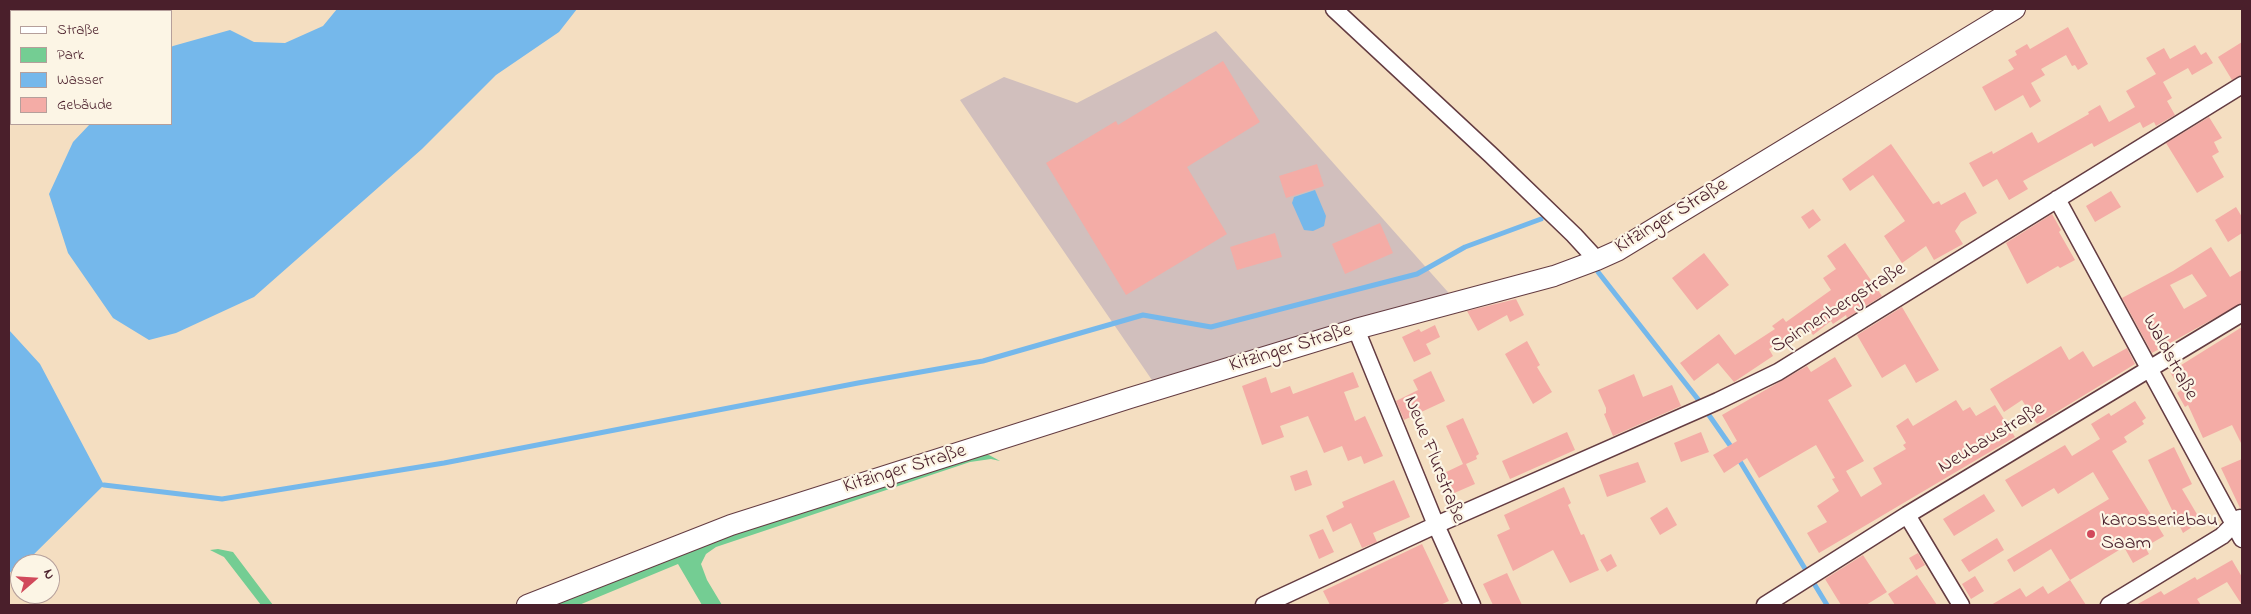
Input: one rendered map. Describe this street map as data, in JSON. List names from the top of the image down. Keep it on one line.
{"streets":{"street":["Kitzinger Straße","Spinnenbergstraße","Waldstraße","Neubaustraße","Neue Flurstraße"]},"crossings":[["Kitzinger Straße","Neue Flurstraße"],["Spinnenbergstraße","Waldstraße"],["Spinnenbergstraße","Neue Flurstraße"],["Waldstraße","Neubaustraße"]],"places":["karosseriebau Saam"],"legend":["Straße","Park","Wasser","Gebäude"],"north":"right"}
